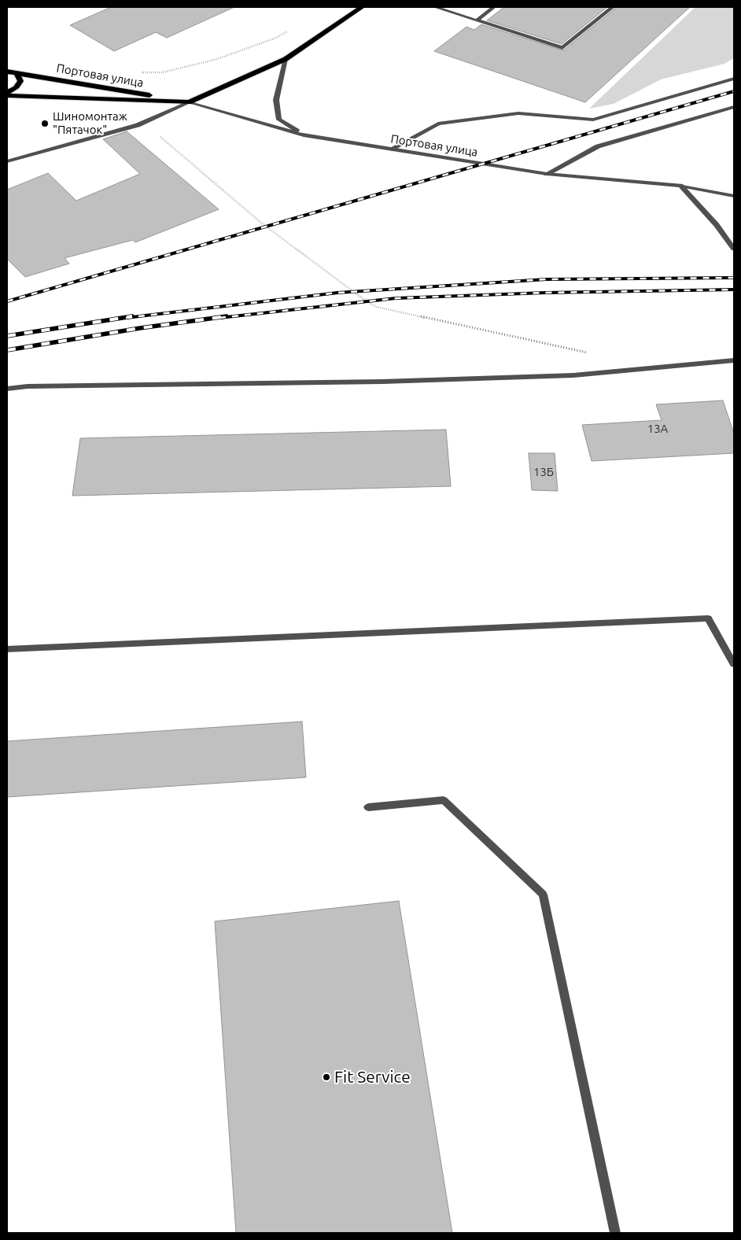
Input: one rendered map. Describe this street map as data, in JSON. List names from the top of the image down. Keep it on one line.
{"streets":{"main road":["Портовая улица"]},"places":["Шиномонтаж \"Пятачок\"","Fit Service"],"house_numbers":["13А","13Б"]}
